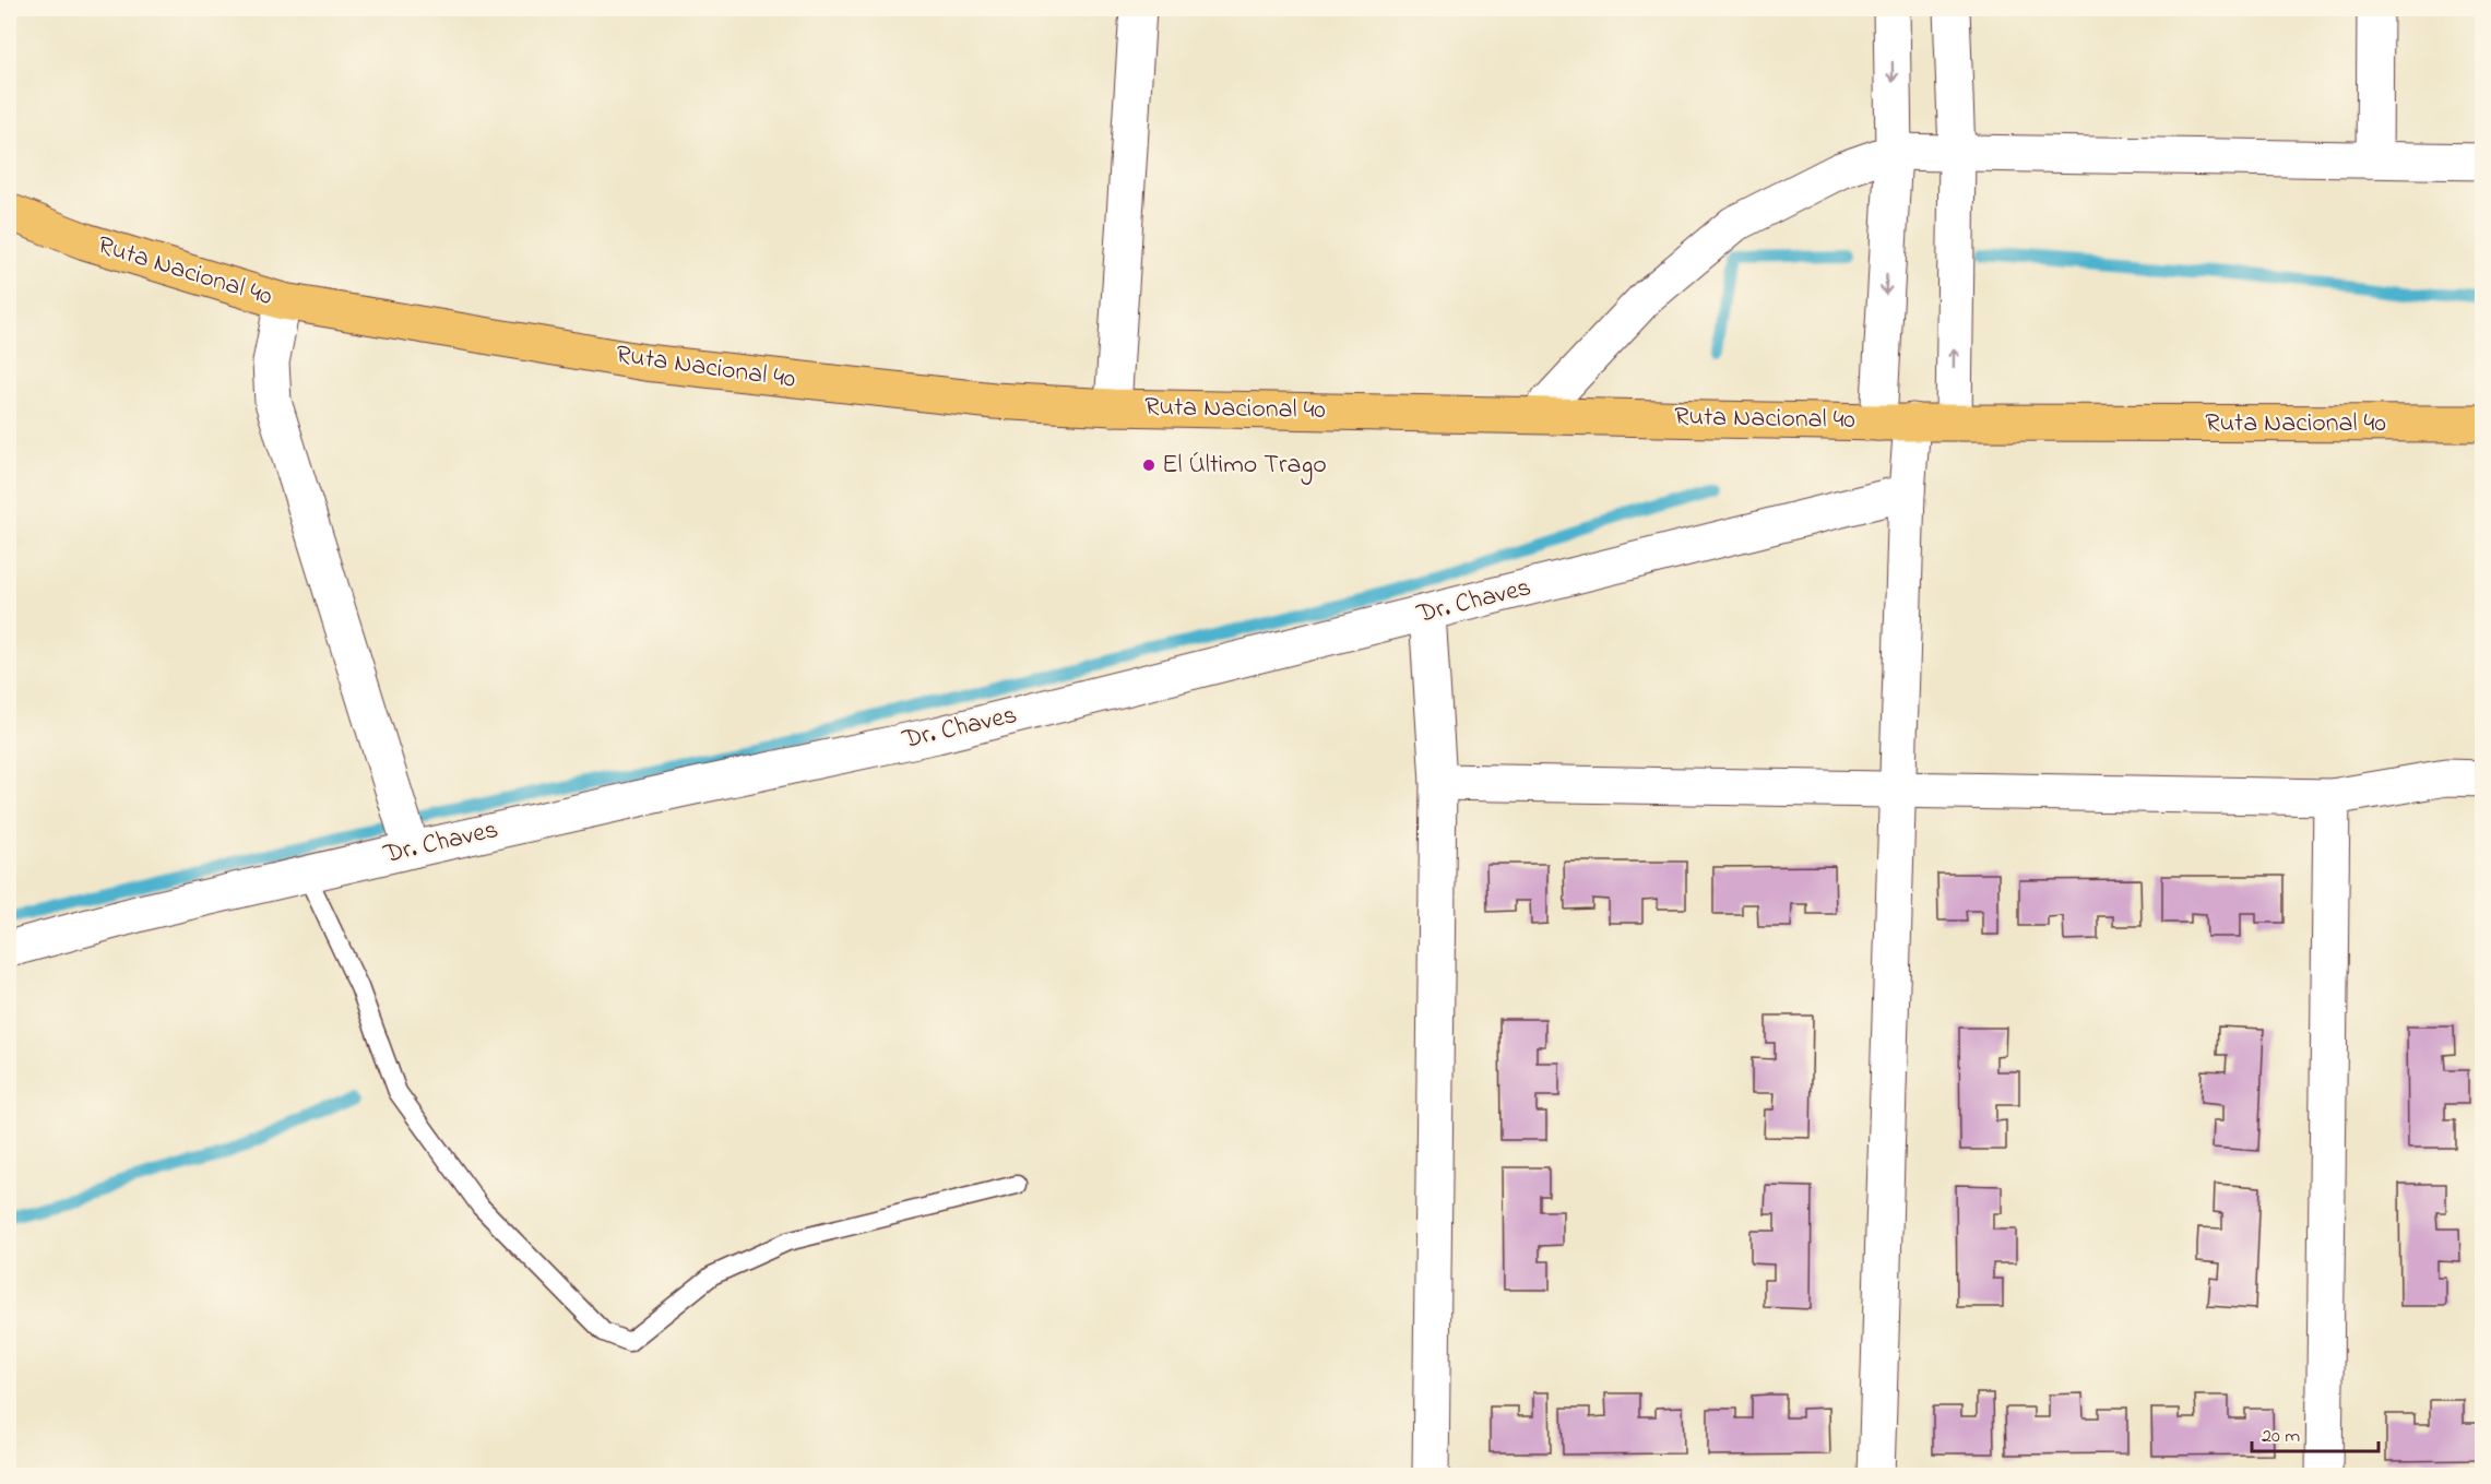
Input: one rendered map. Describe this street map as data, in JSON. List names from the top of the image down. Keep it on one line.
{"streets":{"main road":["Ruta Nacional 40"],"street":["Dr. Chaves"]},"places":["El Último Trago"],"scale_bar":"20 m"}
